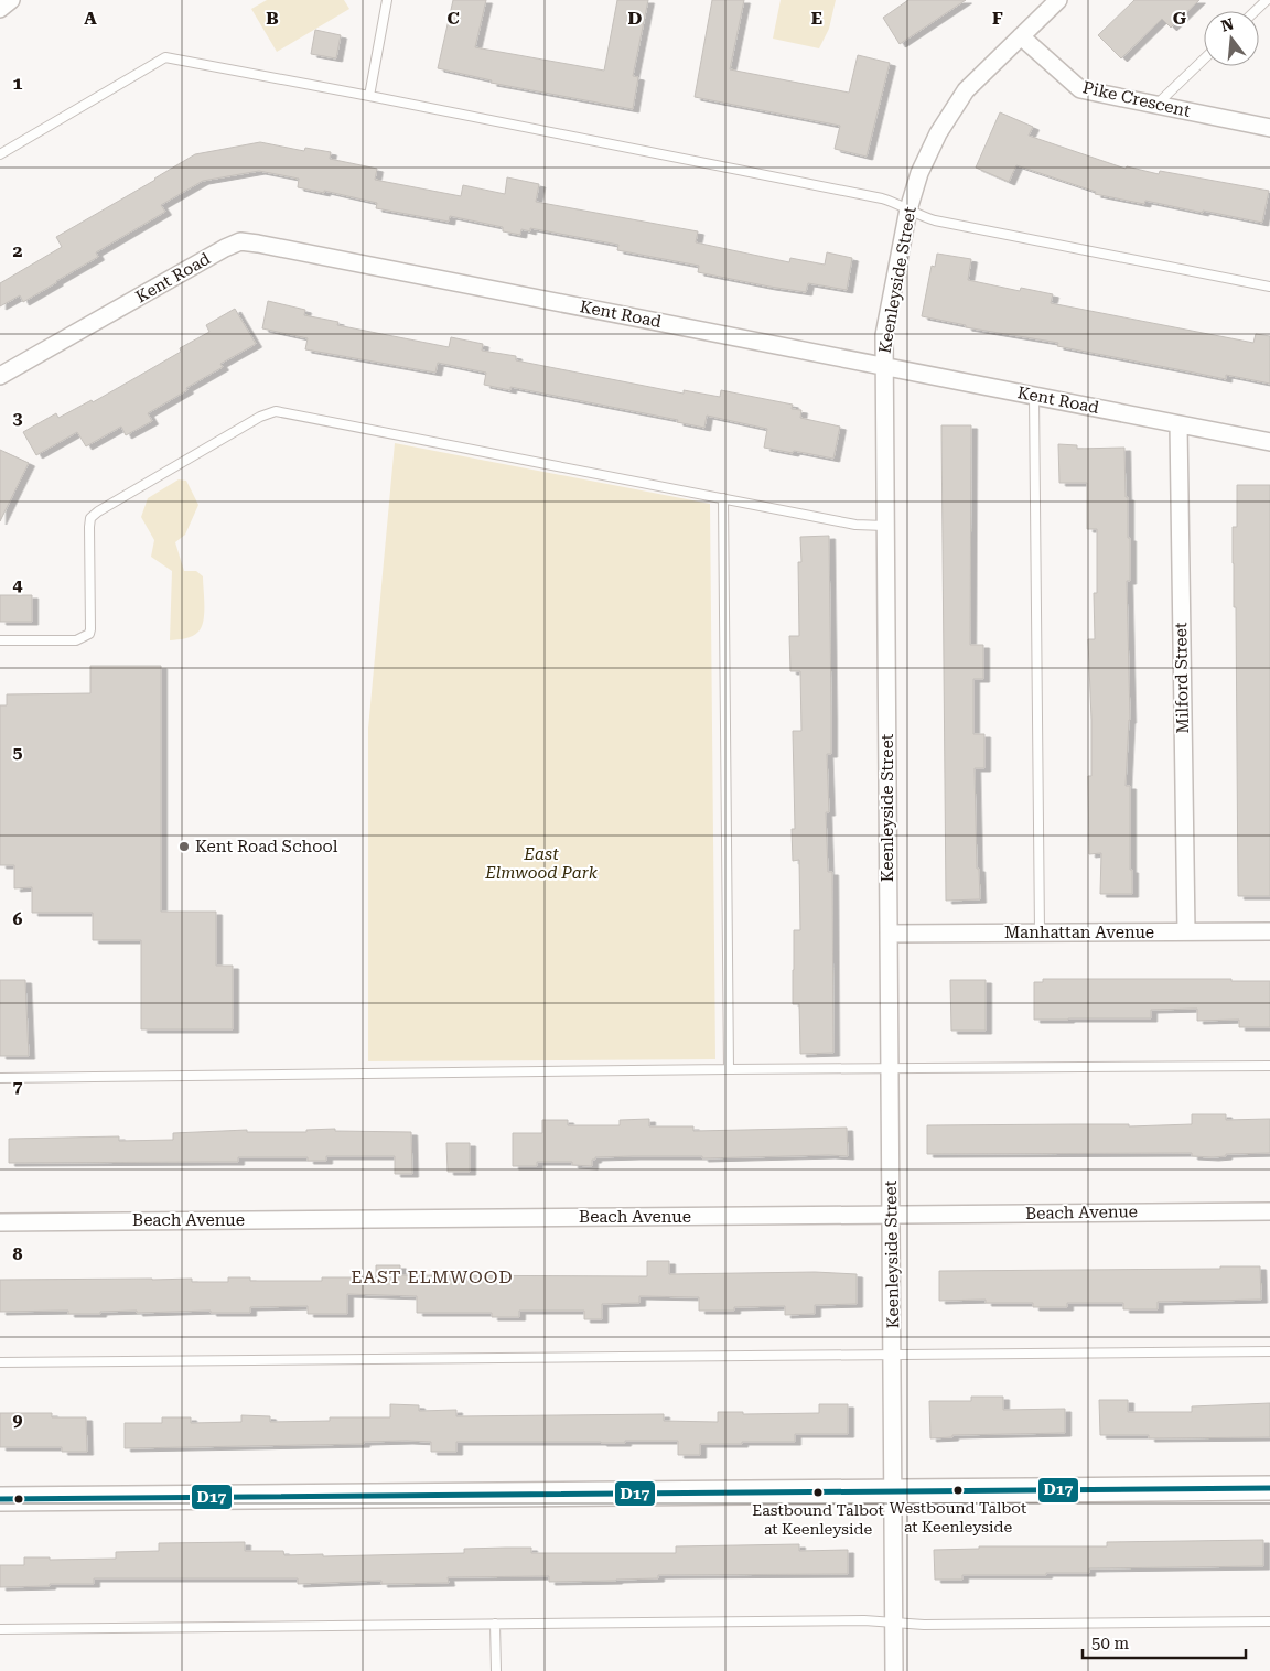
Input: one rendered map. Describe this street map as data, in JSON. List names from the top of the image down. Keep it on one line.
{"streets":{"street":["Pike Crescent","Kent Road","Keenleyside Street","Milford Street","Manhattan Avenue","Beach Avenue"]},"crossings":[["Pike Crescent","Keenleyside Street"],["Kent Road","Keenleyside Street"],["Kent Road","Milford Street"],["Keenleyside Street","Manhattan Avenue"],["Keenleyside Street","Beach Avenue"],["Milford Street","Manhattan Avenue"]],"districts":["EAST ELMWOOD"],"parks":["East Elmwood Park"],"places":["Kent Road School","Westbound Talbot at Keenleyside","Eastbound Talbot at Keenleyside"],"lines":["transit line D17"],"scale_bar":"50 m","north":"top","grid":{"columns":["A","B","C","D","E","F","G"],"rows":["1","2","3","4","5","6","7","8","9"]}}
